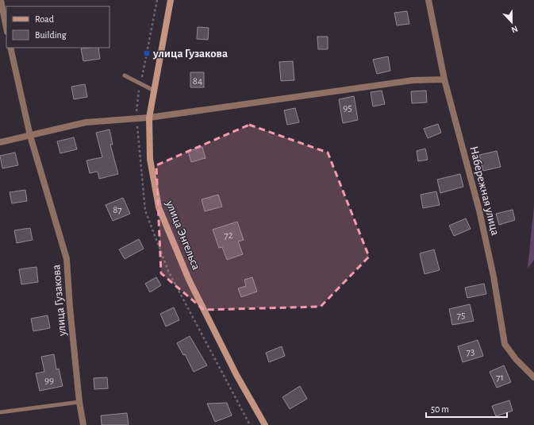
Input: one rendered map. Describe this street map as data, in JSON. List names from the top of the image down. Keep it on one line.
{"streets":{"main road":["улица Энгельса"],"street":["Набережная улица","улица Гузакова"]},"places":{"transit":["улица Гузакова"]},"house_numbers":["84","95","87","72","75","73","71","99"],"legend":["Road","Building"],"scale_bar":"50 m","north":"bottom"}
